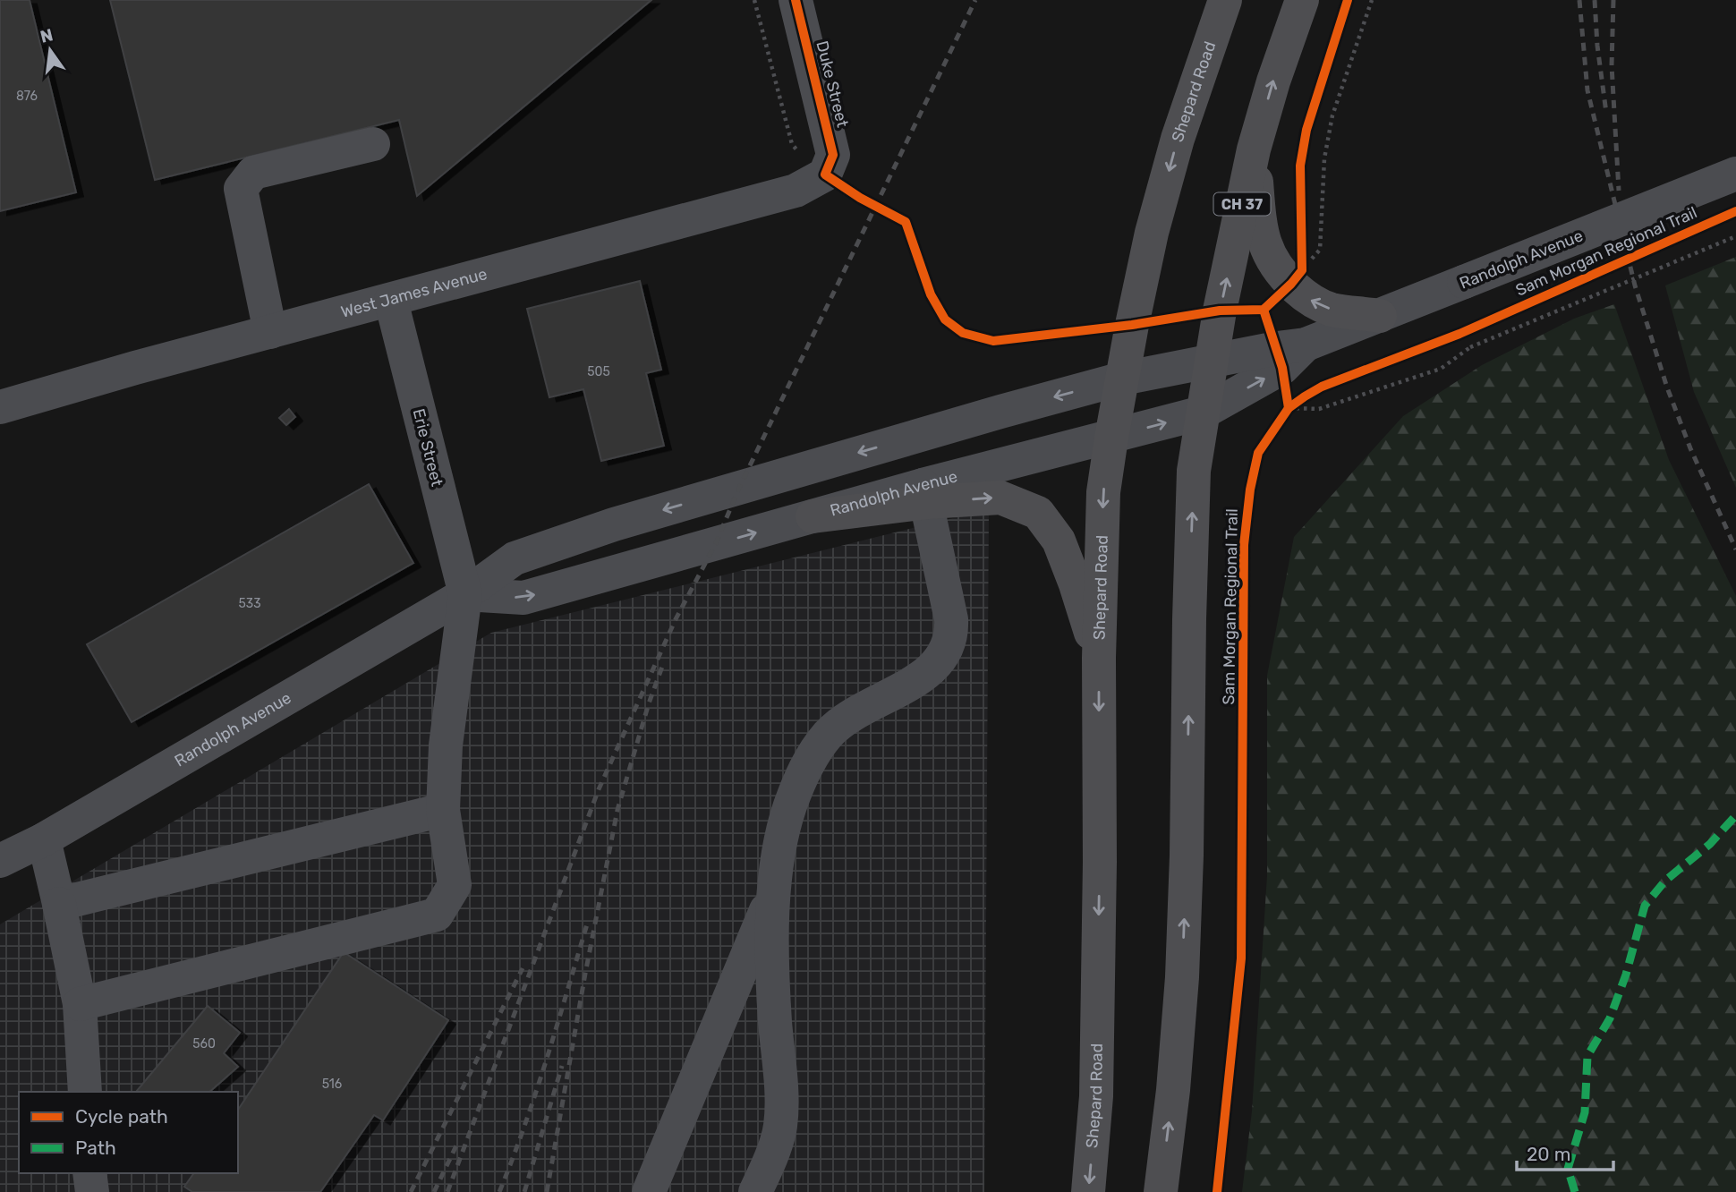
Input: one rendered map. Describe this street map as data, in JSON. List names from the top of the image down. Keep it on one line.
{"streets":{"highway":["Shepard Road","CH 37"],"street":["Duke Street","Randolph Avenue","West James Avenue","Erie Street"],"cycle path":["Sam Morgan Regional Trail"]},"crossings":[["Duke Street","West James Avenue"],["Shepard Road","Randolph Avenue"],["CH 37","Randolph Avenue"],["Randolph Avenue","Erie Street"],["West James Avenue","Erie Street"]],"house_numbers":["876","505","533","560","516"],"legend":["Cycle path","Path"],"scale_bar":"20 m","north":"top"}
